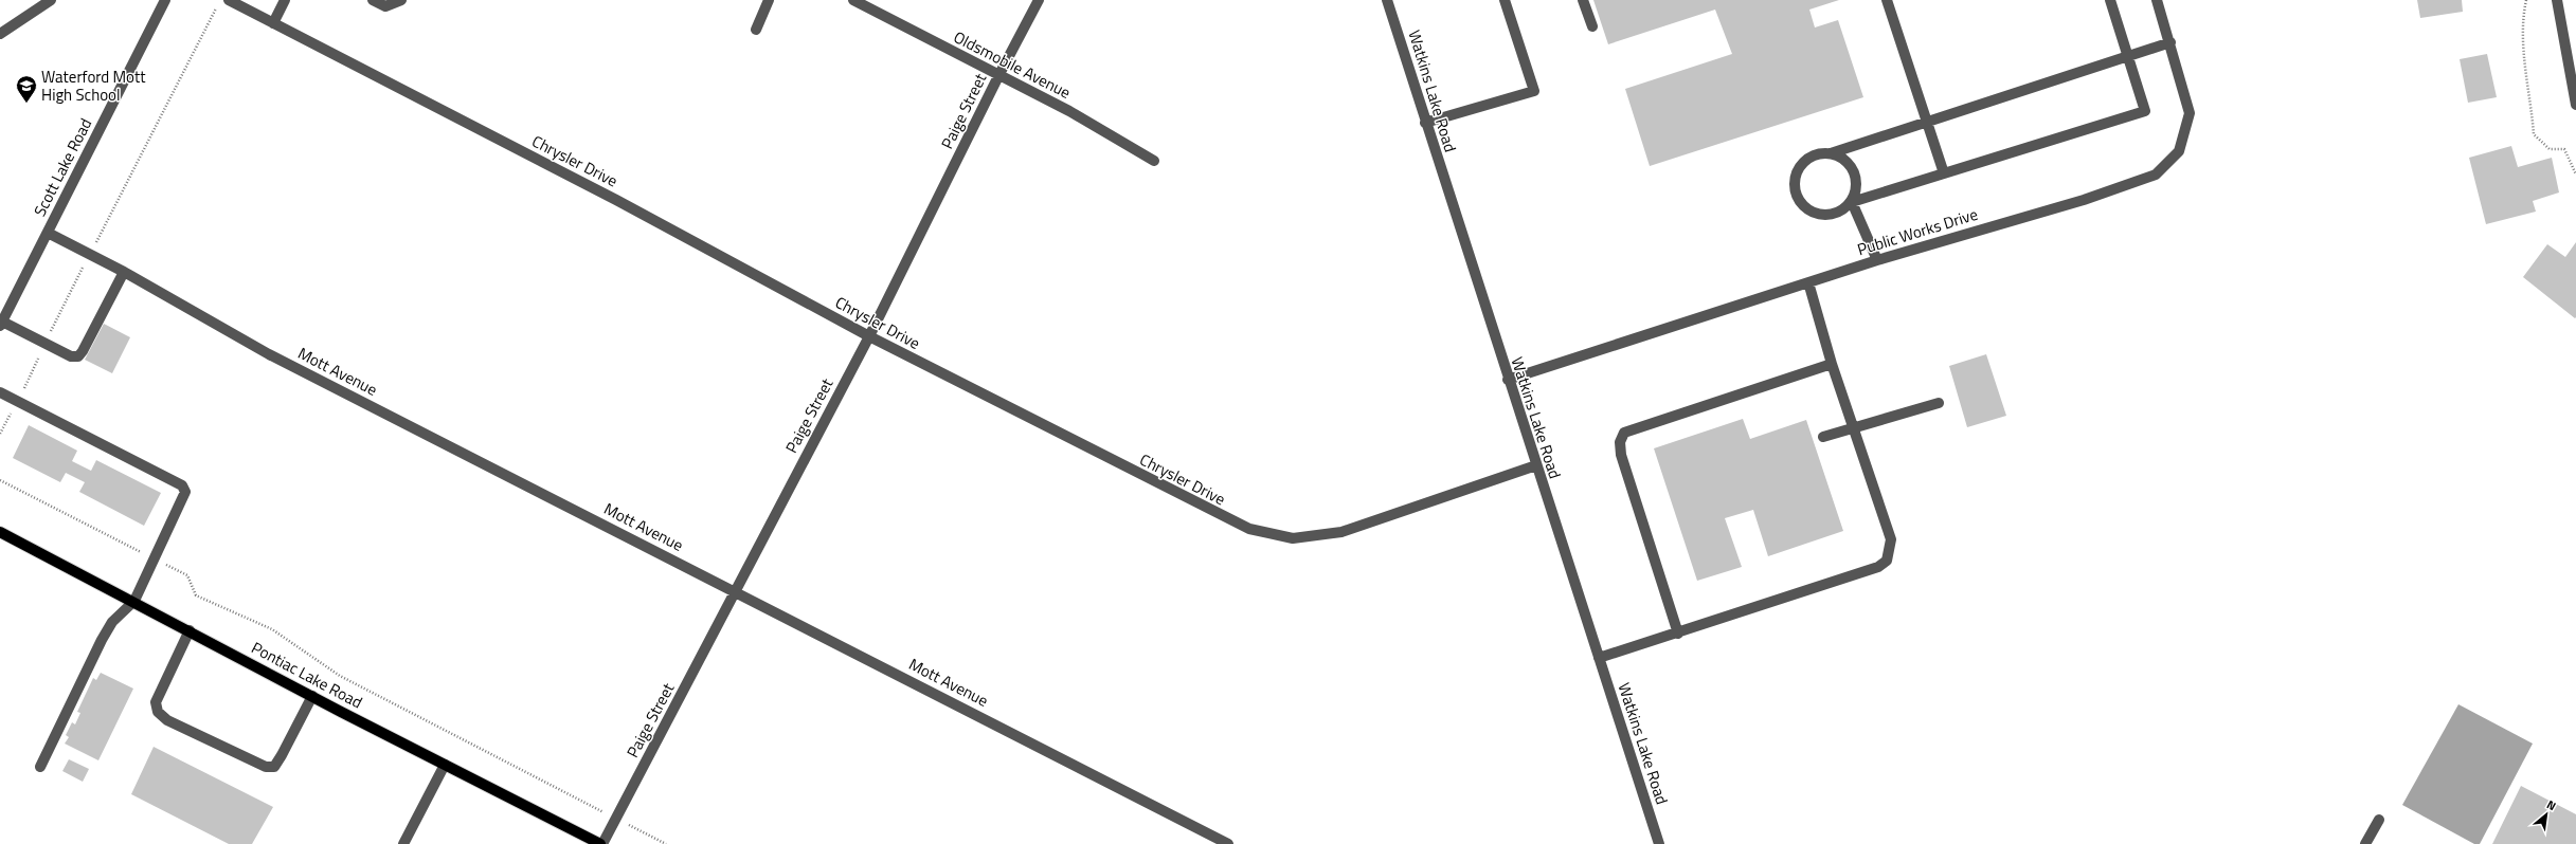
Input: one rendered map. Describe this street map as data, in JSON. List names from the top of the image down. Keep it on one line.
{"streets":{"main road":["Pontiac Lake Road"],"street":["Oldsmobile Avenue","Watkins Lake Road","Paige Street","Chrysler Drive","Scott Lake Road","Public Works Drive","Mott Avenue"]},"crossings":[["Oldsmobile Avenue","Paige Street"],["Watkins Lake Road","Chrysler Drive"],["Watkins Lake Road","Public Works Drive"],["Paige Street","Chrysler Drive"],["Paige Street","Mott Avenue"],["Paige Street","Pontiac Lake Road"],["Scott Lake Road","Mott Avenue"]],"places":{"school or university":["Waterford Mott High School"]},"north":"top right"}
